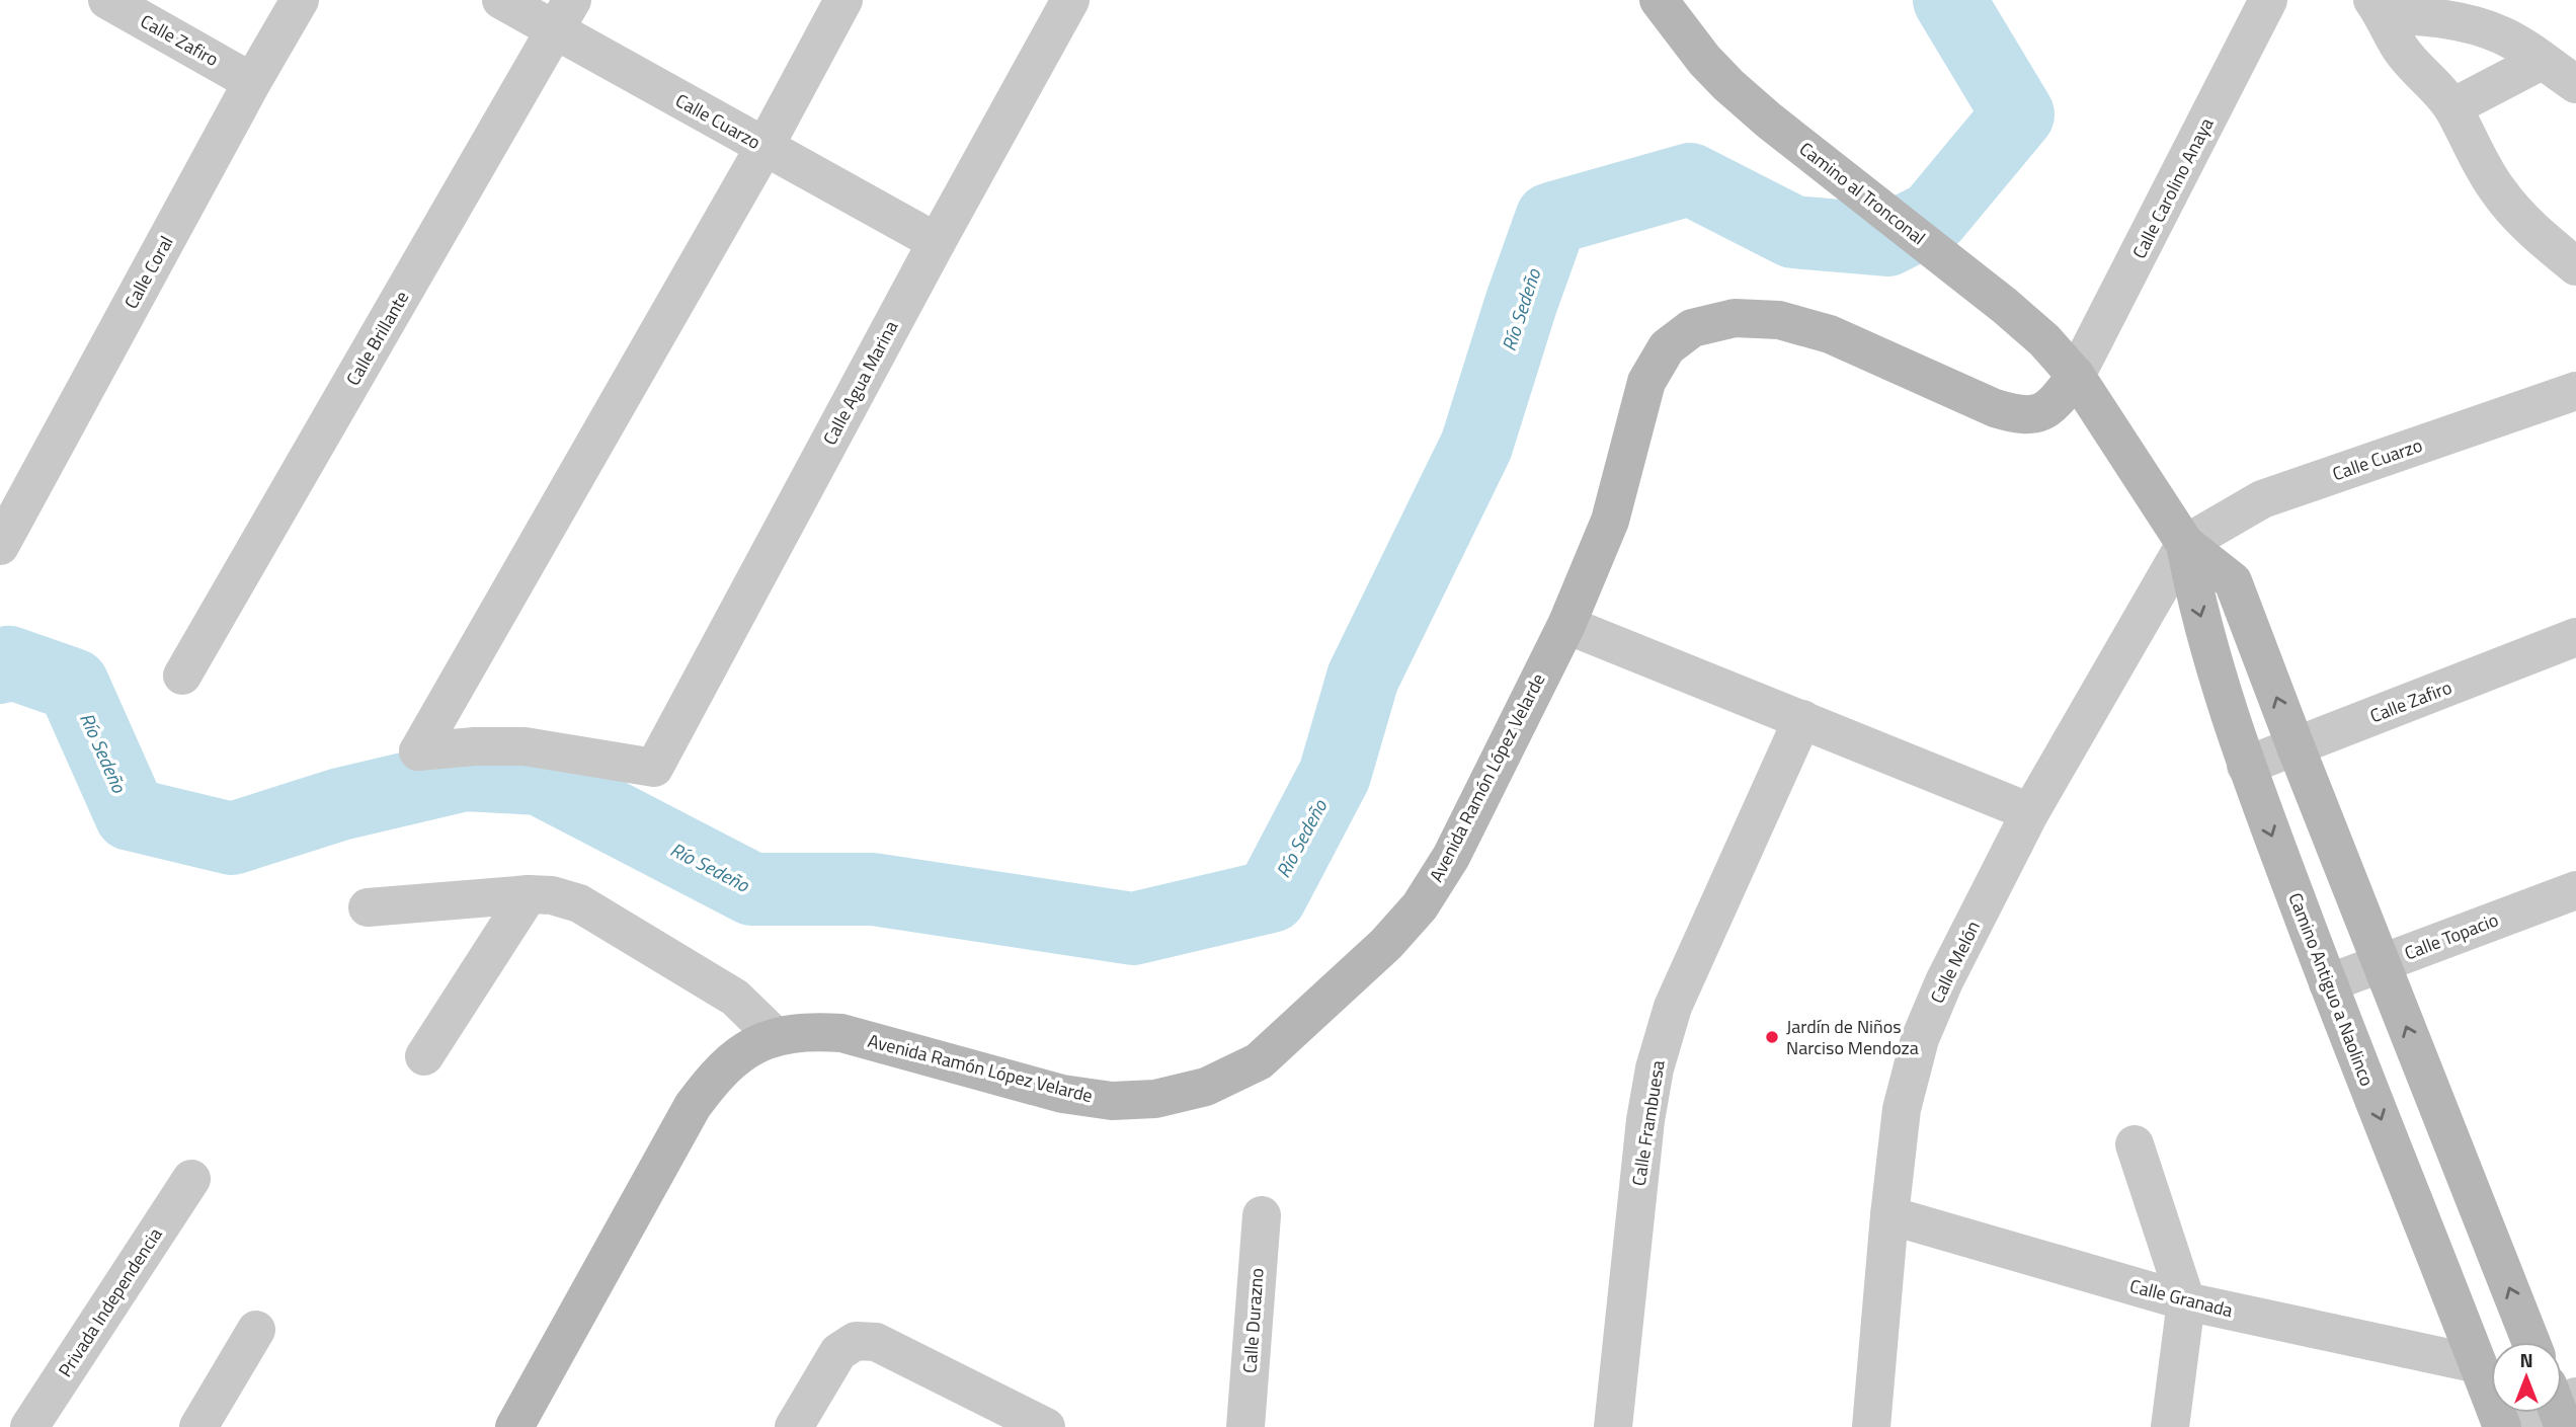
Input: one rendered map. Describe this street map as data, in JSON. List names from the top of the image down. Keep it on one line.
{"streets":{"main road":["Camino al Tronconal","Avenida Ramón López Velarde","Camino Antiguo a Naolinco"],"street":["Calle Zafiro","Calle Cuarzo","Calle Carolino Anaya","Calle Coral","Calle Brillante","Calle Agua Marina","Calle Topacio","Calle Melón","Calle Frambuesa","Calle Granada","Privada Independencia","Calle Durazno"]},"crossings":[["Calle Zafiro","Calle Coral"],["Calle Zafiro","Camino Antiguo a Naolinco"],["Calle Cuarzo","Calle Brillante"],["Calle Cuarzo","Calle Agua Marina"],["Calle Cuarzo","Calle Melón"],["Calle Cuarzo","Camino Antiguo a Naolinco"],["Calle Carolino Anaya","Camino al Tronconal"],["Calle Carolino Anaya","Avenida Ramón López Velarde"],["Calle Carolino Anaya","Camino Antiguo a Naolinco"],["Camino al Tronconal","Avenida Ramón López Velarde"],["Camino al Tronconal","Camino Antiguo a Naolinco"],["Avenida Ramón López Velarde","Camino Antiguo a Naolinco"],["Calle Topacio","Camino Antiguo a Naolinco"],["Calle Melón","Camino Antiguo a Naolinco"],["Calle Melón","Calle Granada"],["Camino Antiguo a Naolinco","Calle Granada"]],"water":["Río Sedeño"],"places":["Jardín de Niños Narciso Mendoza"],"north":"top"}
